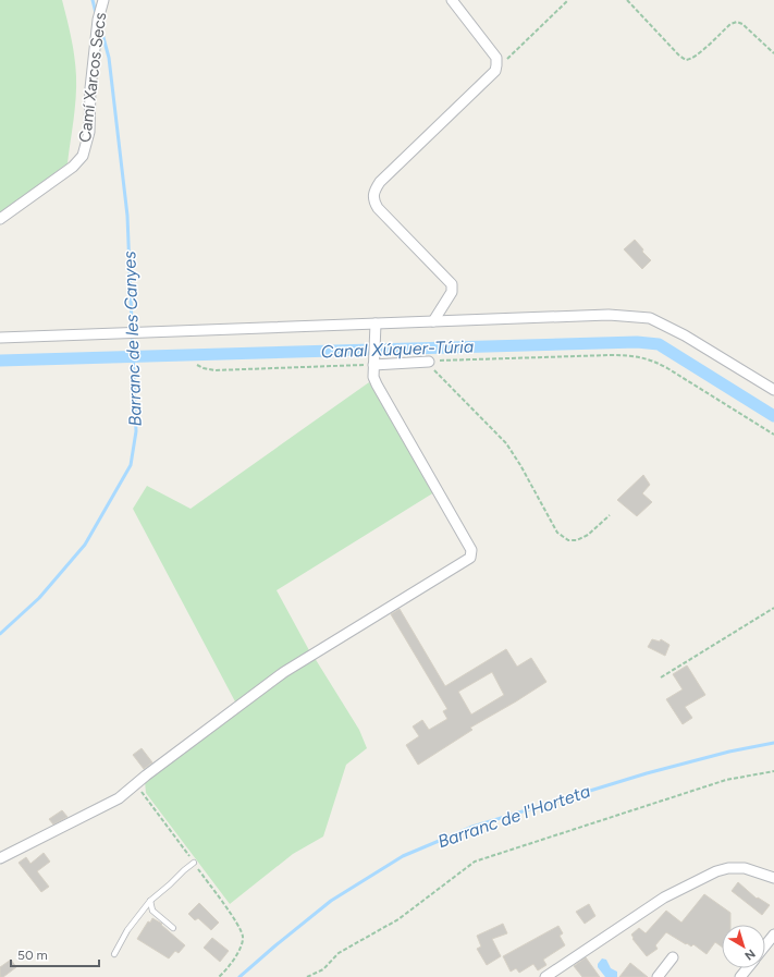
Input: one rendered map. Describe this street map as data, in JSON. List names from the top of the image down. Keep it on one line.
{"streets":{"street":["Camí Xarcos Secs"]},"water":["Barranc de les Canyes","Canal Xúquer-Túria","Barranc de l'Horteta"],"scale_bar":"50 m","north":"bottom right"}
